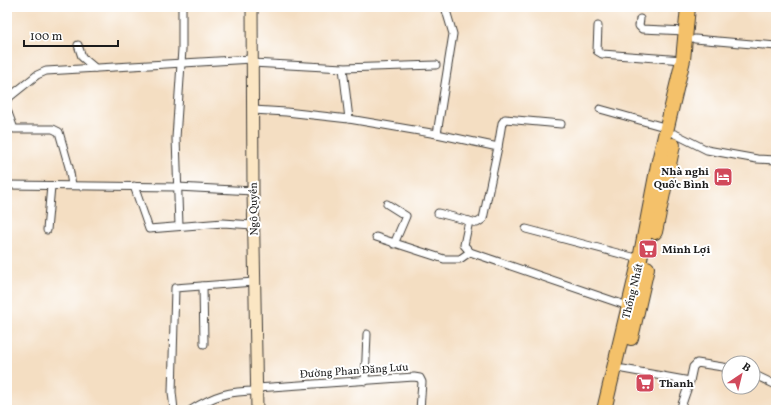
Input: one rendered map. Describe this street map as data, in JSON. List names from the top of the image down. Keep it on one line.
{"streets":{"highway":["Thống Nhất"],"street":["Ngô Quyền","Đường Phan Đăng Lưu"]},"crossings":[["Ngô Quyền","Đường Phan Đăng Lưu"]],"places":{"hotel":["Nhà nghi Quô'c Bình"],"supermarket":["Minh Lợi","Thanh"]},"scale_bar":"100 m","north":"top right"}
